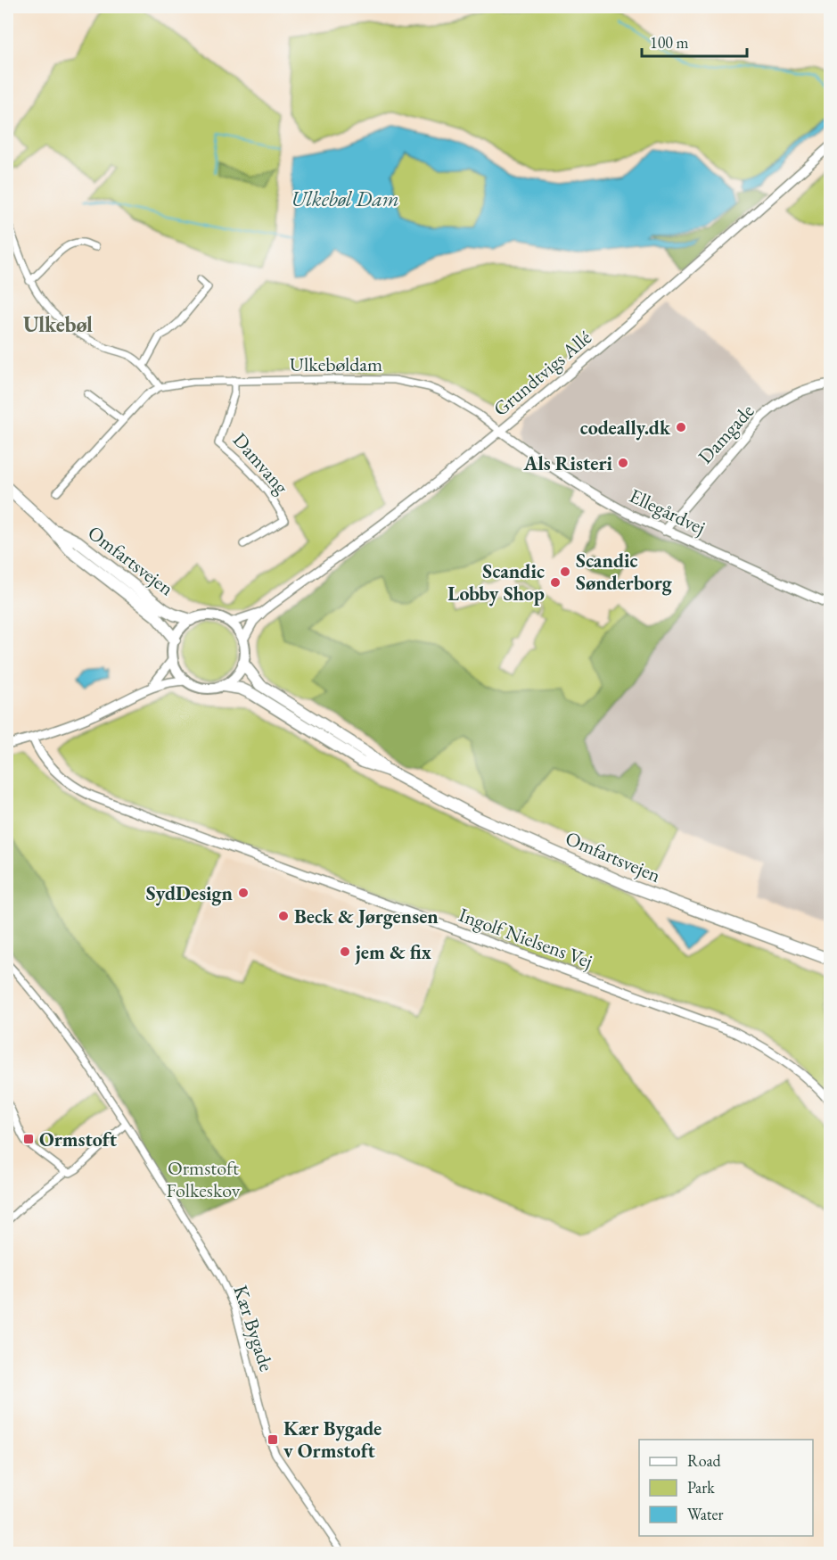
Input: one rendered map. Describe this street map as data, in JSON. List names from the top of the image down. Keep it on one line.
{"streets":{"highway":["Omfartsvejen"],"street":["Ulkebøldam","Grundtvigs Allé","Damgade","Damvang","Ellegårdvej","Ingolf Nielsens Vej","Kær Bygade"]},"crossings":[["Ulkebøldam","Grundtvigs Allé"],["Ulkebøldam","Damvang"],["Ulkebøldam","Ellegårdvej"],["Grundtvigs Allé","Ellegårdvej"],["Grundtvigs Allé","Omfartsvejen"],["Damgade","Ellegårdvej"]],"districts":["Ulkebøl"],"water":["Ulkebøl Dam"],"parks":["Ormstoft Folkeskov"],"places":{"other":["codeally.dk","Als Risteri","Scandic Sønderborg","Scandic Lobby Shop","SydDesign","Beck & Jørgensen","jem & fix"],"transit":["Ormstoft","Kær Bygade v Ormstoft"]},"legend":["Road","Park","Water"],"scale_bar":"100 m"}
